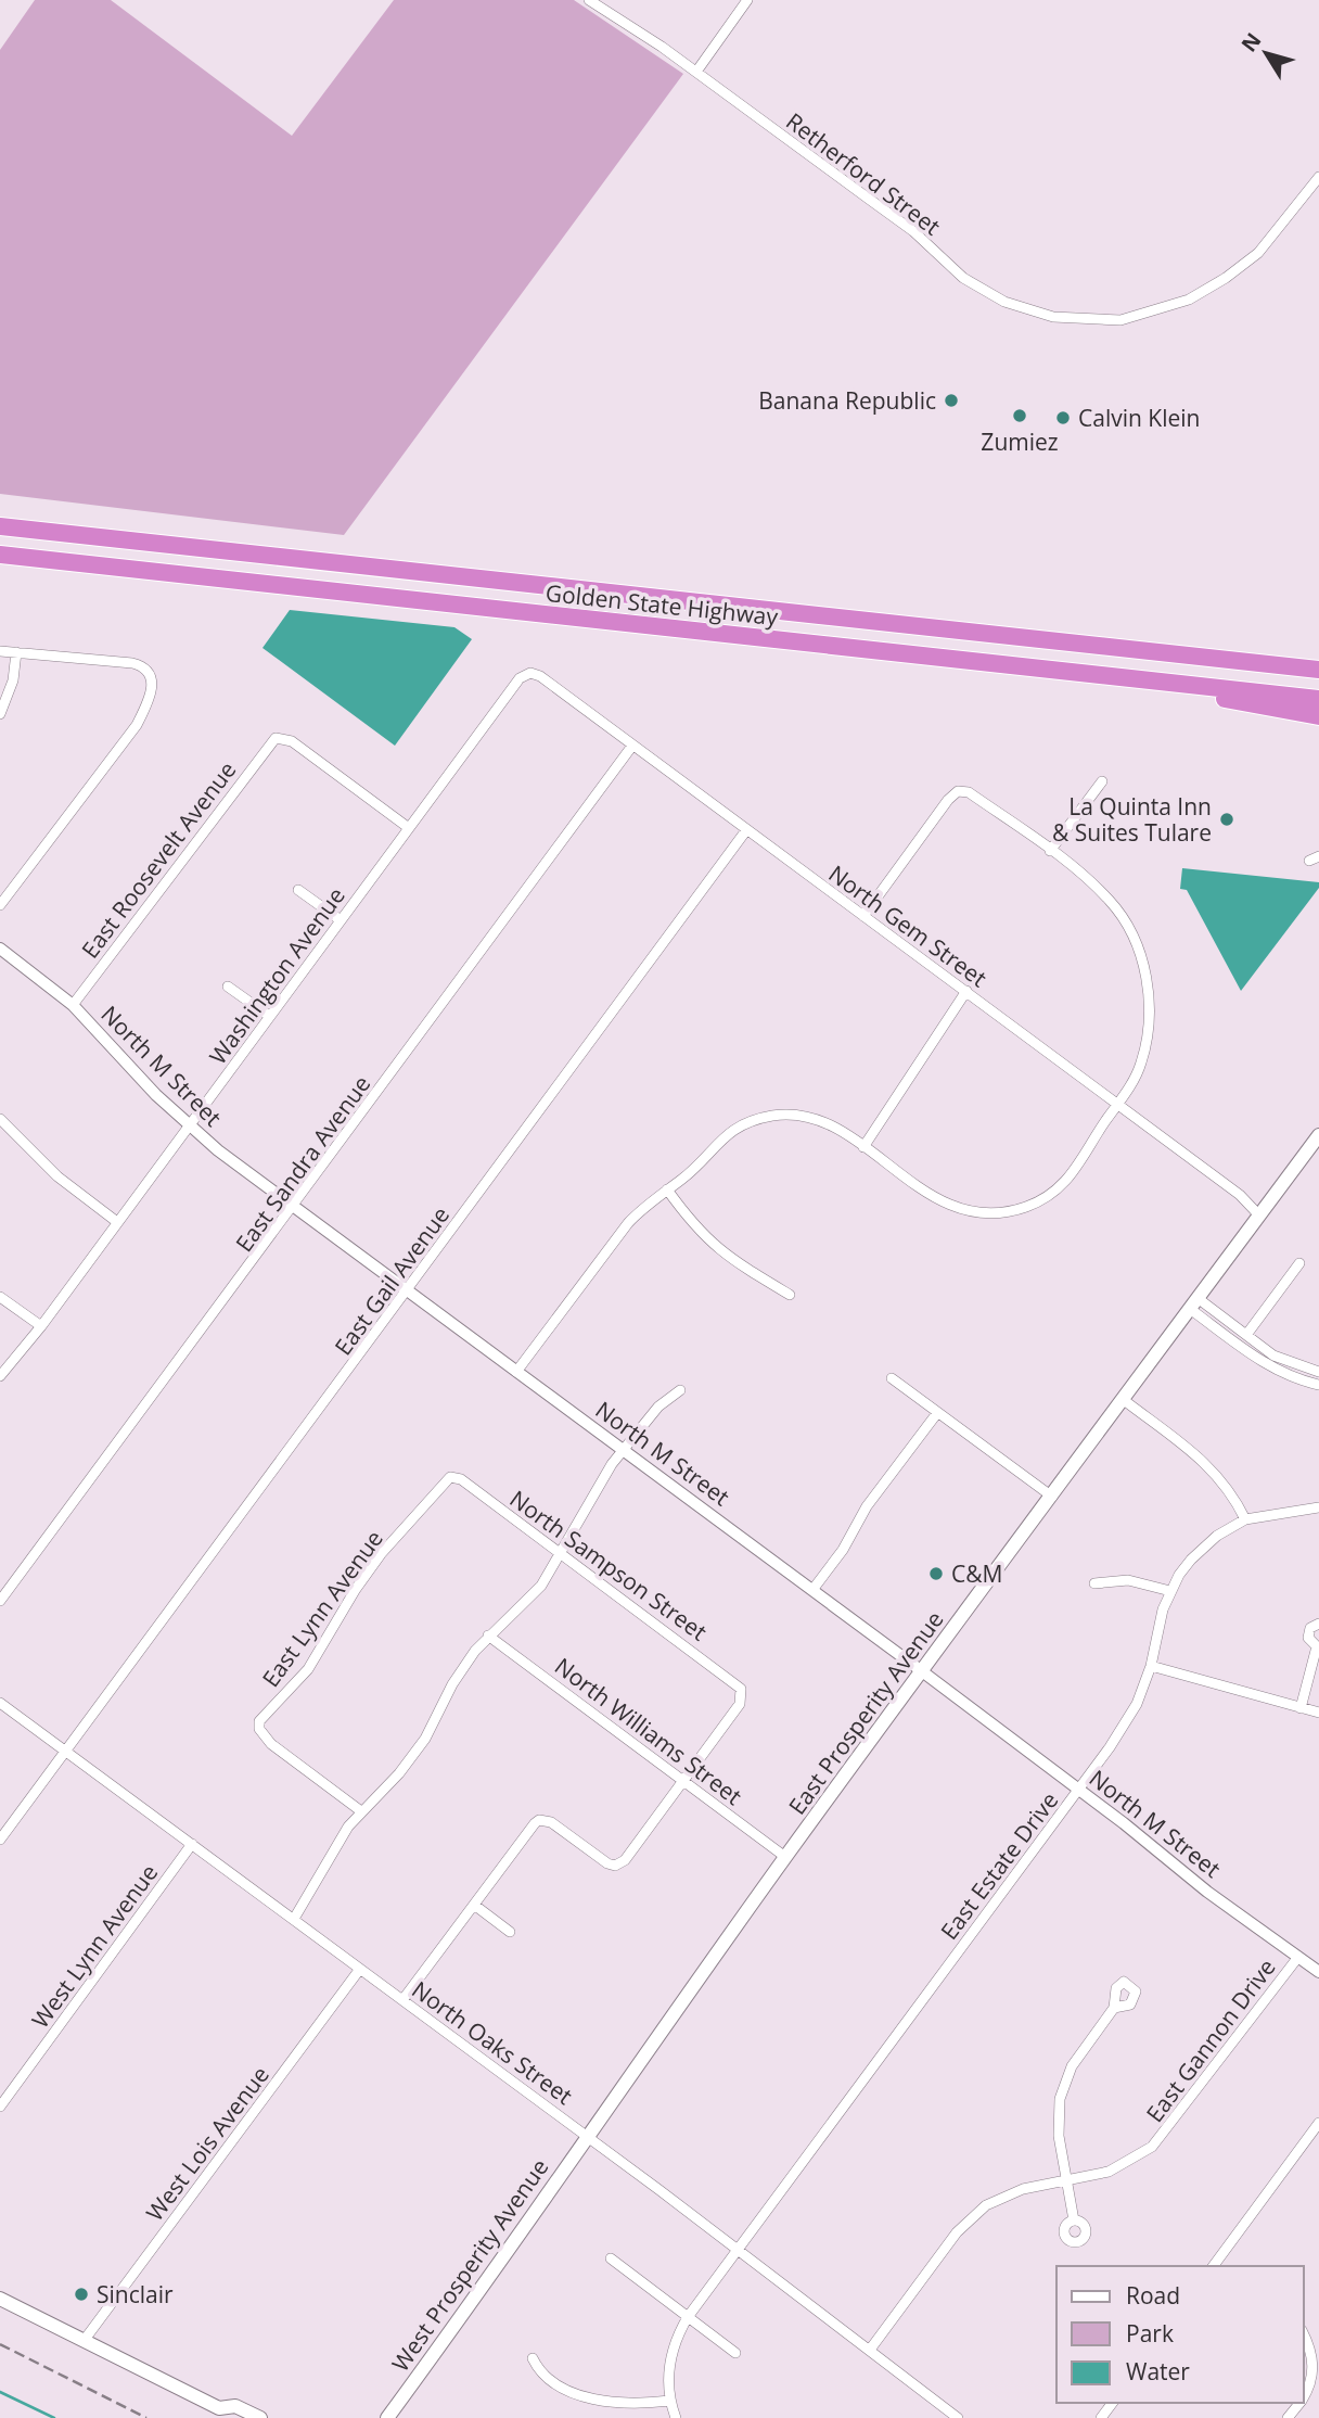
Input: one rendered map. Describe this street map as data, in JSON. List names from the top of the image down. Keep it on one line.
{"streets":{"highway":["Golden State Highway"],"main road":["East Prosperity Avenue","West Prosperity Avenue"],"street":["Retherford Street","East Roosevelt Avenue","North Gem Street","Washington Avenue","North M Street","East Sandra Avenue","East Gail Avenue","North Sampson Street","East Lynn Avenue","North Williams Street","East Estate Drive","West Lynn Avenue","East Gannon Drive","North Oaks Street","West Lois Avenue"]},"crossings":[["East Roosevelt Avenue","Washington Avenue"],["East Roosevelt Avenue","North M Street"],["North Gem Street","Washington Avenue"],["North Gem Street","East Sandra Avenue"],["North Gem Street","East Gail Avenue"],["North Gem Street","East Prosperity Avenue"],["Washington Avenue","North M Street"],["North M Street","East Sandra Avenue"],["North M Street","East Gail Avenue"],["North M Street","East Prosperity Avenue"],["North M Street","East Estate Drive"],["North M Street","East Gannon Drive"],["East Gail Avenue","North Oaks Street"],["North Sampson Street","East Lynn Avenue"],["North Sampson Street","North Williams Street"],["East Prosperity Avenue","North Williams Street"],["East Prosperity Avenue","North Oaks Street"],["East Prosperity Avenue","West Prosperity Avenue"],["East Estate Drive","North Oaks Street"],["West Lynn Avenue","North Oaks Street"],["East Gannon Drive","North Oaks Street"],["North Oaks Street","West Lois Avenue"],["North Oaks Street","West Prosperity Avenue"]],"places":["Banana Republic","Zumiez","Calvin Klein","La Quinta Inn & Suites Tulare","C&M","Sinclair"],"legend":["Road","Park","Water"],"north":"top left"}
